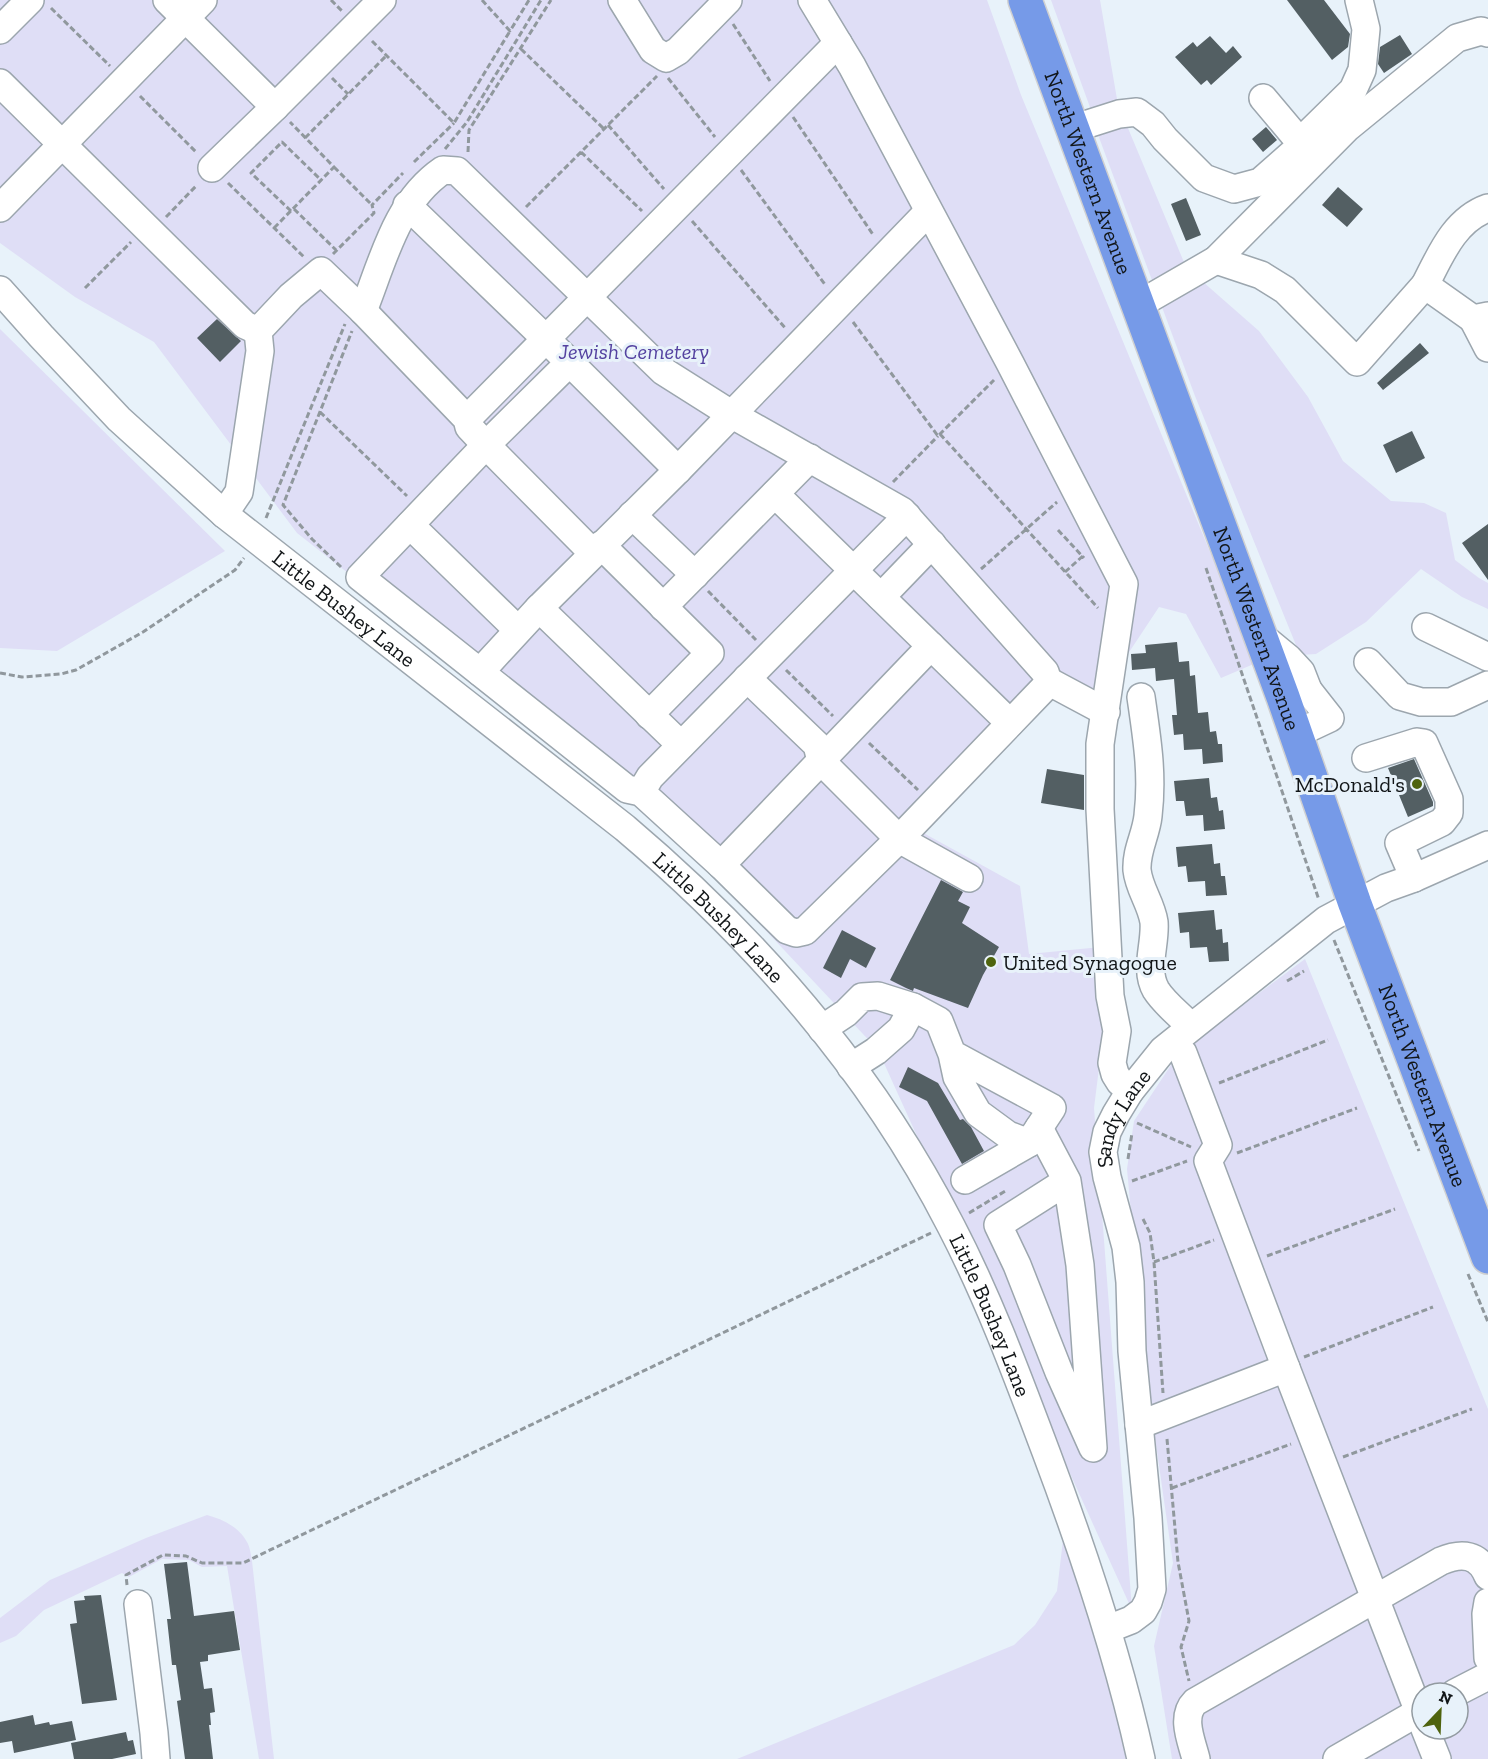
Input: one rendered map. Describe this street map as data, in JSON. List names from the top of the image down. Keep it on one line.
{"streets":{"highway":["North Western Avenue"],"street":["Little Bushey Lane","Sandy Lane"]},"crossings":[["North Western Avenue","Sandy Lane"],["Little Bushey Lane","Sandy Lane"]],"parks":["Jewish Cemetery"],"places":["McDonald's","United Synagogue"],"north":"top right"}
